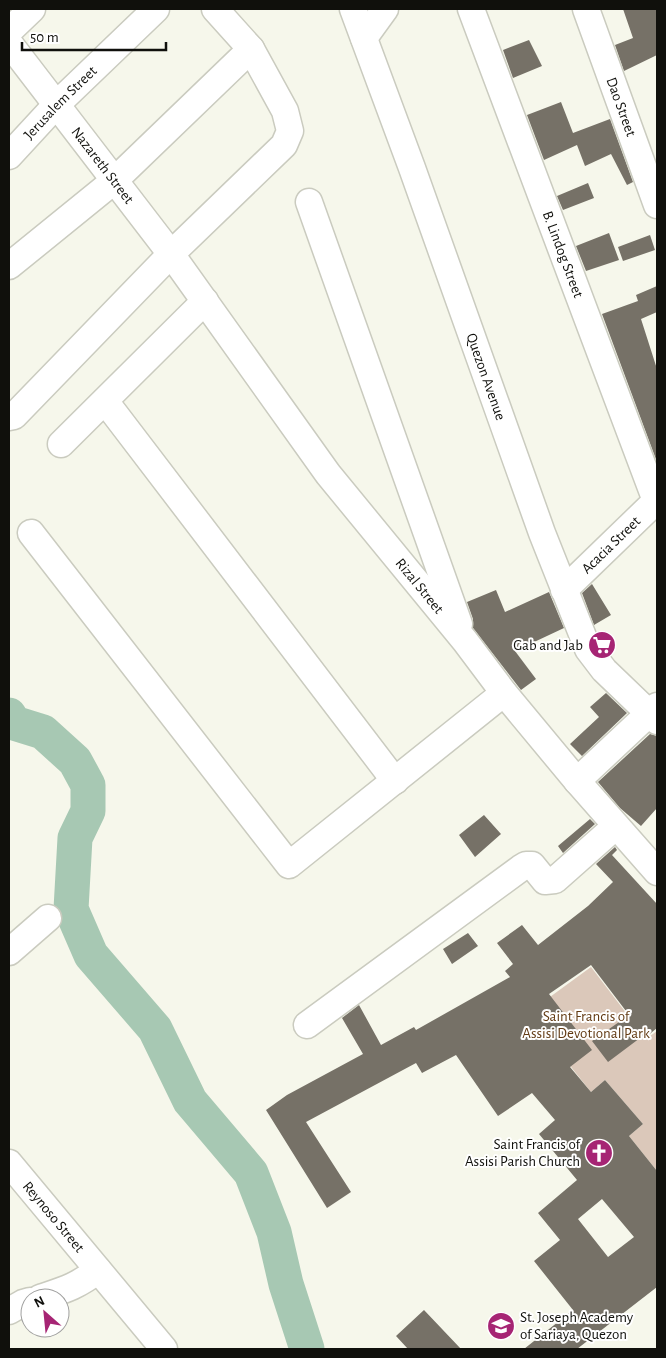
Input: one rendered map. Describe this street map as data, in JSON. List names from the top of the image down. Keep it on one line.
{"streets":{"street":["Jerusalem Street","Dao Street","Nazareth Street","B. Lindog Street","Quezon Avenue","Acacia Street","Rizal Street","Reynoso Street"]},"crossings":[["Jerusalem Street","Nazareth Street"],["Nazareth Street","Rizal Street"],["B. Lindog Street","Acacia Street"],["Quezon Avenue","Acacia Street"]],"parks":["Saint Francis of Assisi Devotional Park"],"places":{"supermarket":["Gab and Jab"],"church":["Saint Francis of Assisi Parish Church"],"school or university":["St. Joseph Academy of Sariaya, Quezon"]},"scale_bar":"50 m","north":"top left"}
